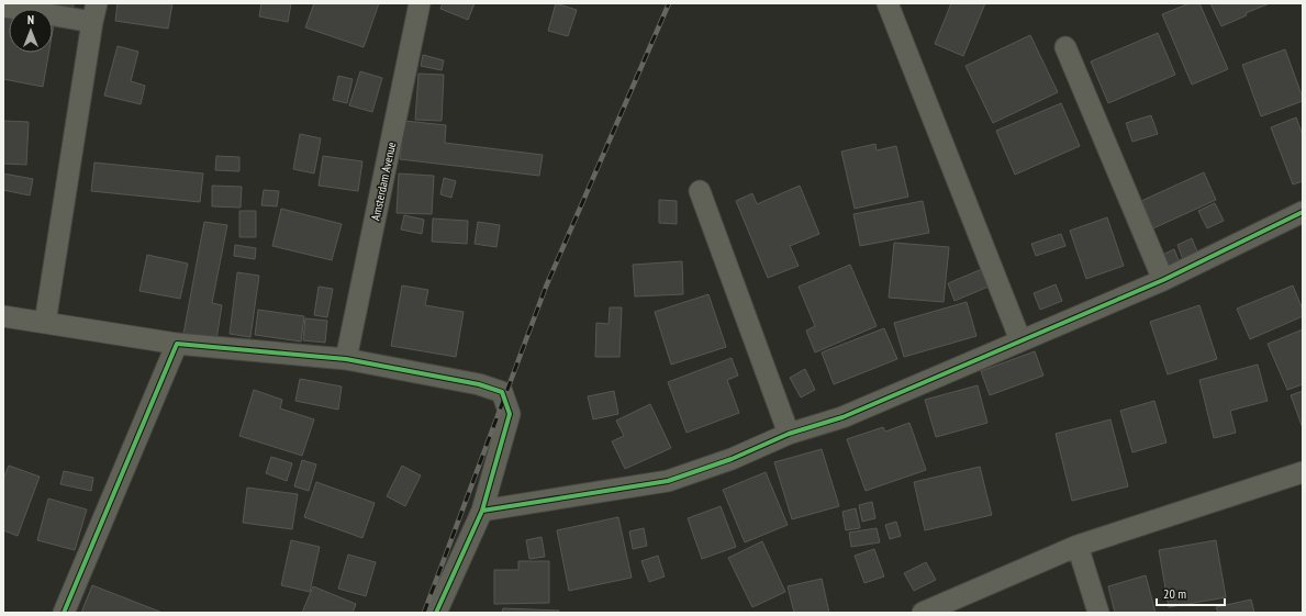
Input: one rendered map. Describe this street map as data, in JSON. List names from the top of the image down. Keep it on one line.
{"streets":{"street":["Amsterdam Avenue"]},"scale_bar":"20 m","north":"top"}
